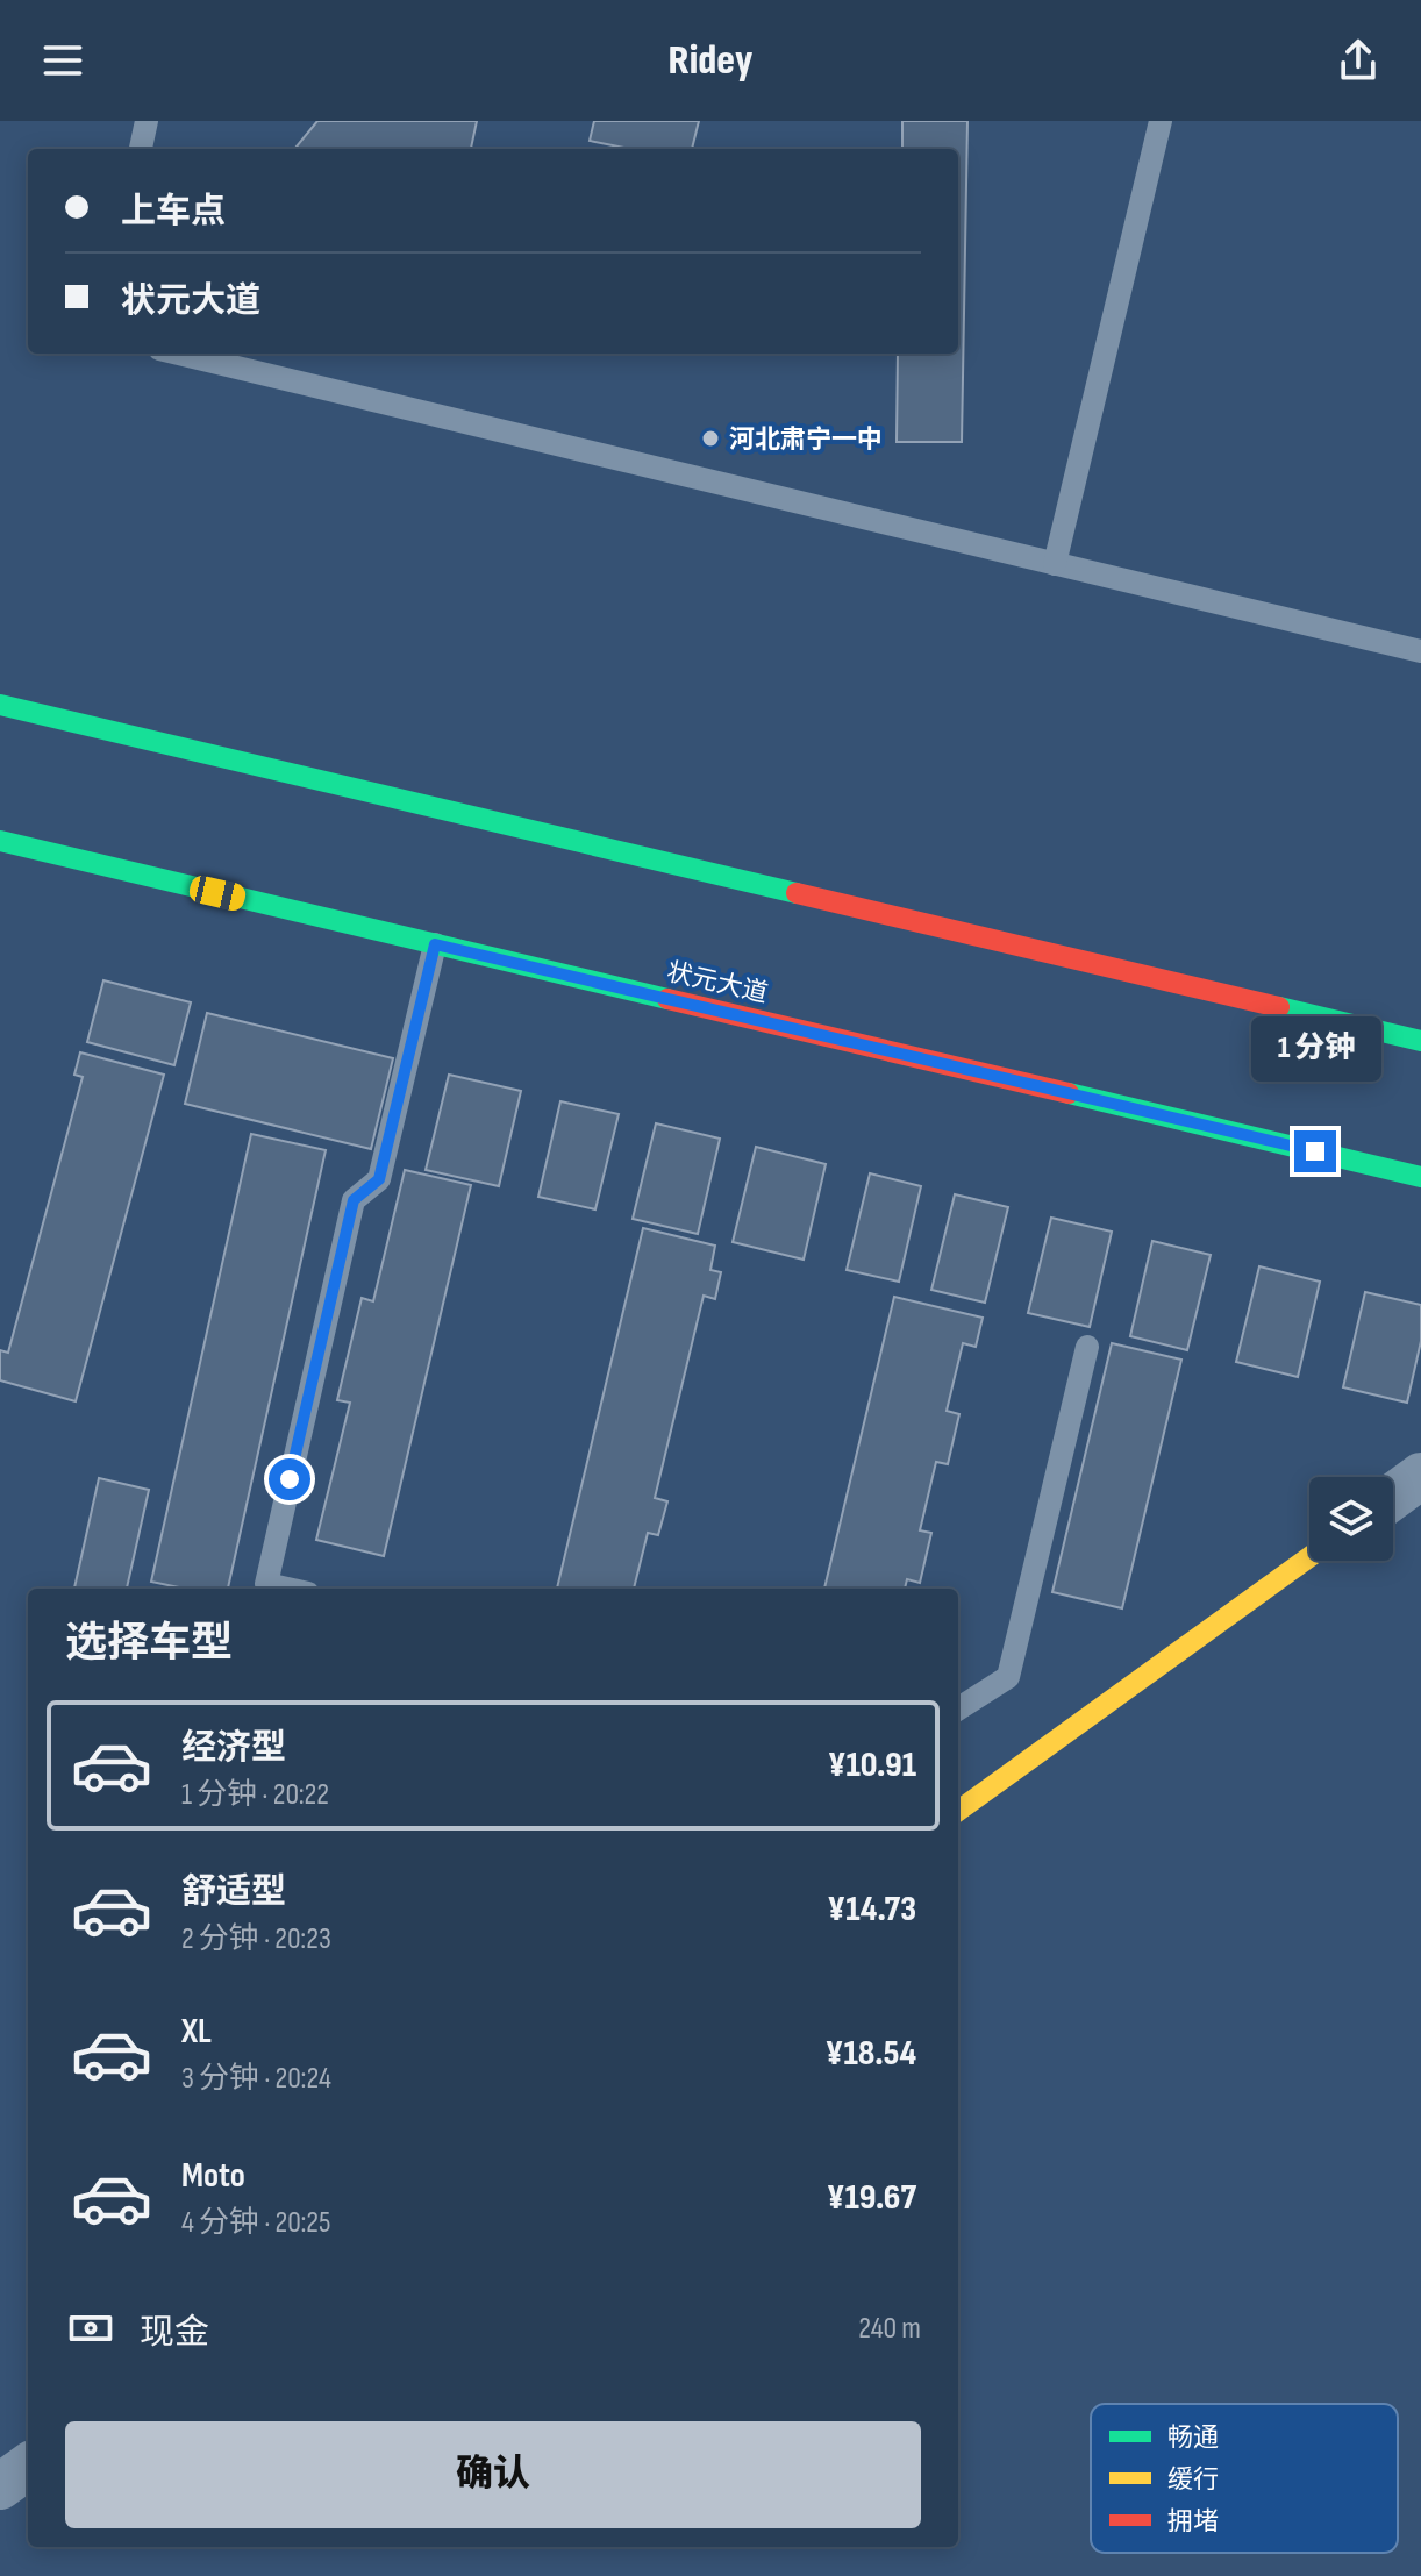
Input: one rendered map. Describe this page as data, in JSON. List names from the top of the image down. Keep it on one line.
{"streets":{"main road":["状元大道"]},"places":["河北肃宁一中"],"legend":["畅通","缓行","拥堵"],"page":{"header":"Ridey","banner":["上车点","状元大道"],"bubble":"1 分钟","heading":"选择车型","list":[{"name":"经济型","note":"1 分钟 · 20:22","value":"¥10.91"},{"name":"舒适型","note":"2 分钟 · 20:23","value":"¥14.73"},{"name":"XL","note":"3 分钟 · 20:24","value":"¥18.54"},{"name":"Moto","note":"4 分钟 · 20:25","value":"¥19.67"}],"pay":["现金","240 m"],"buttons":"确认"}}
